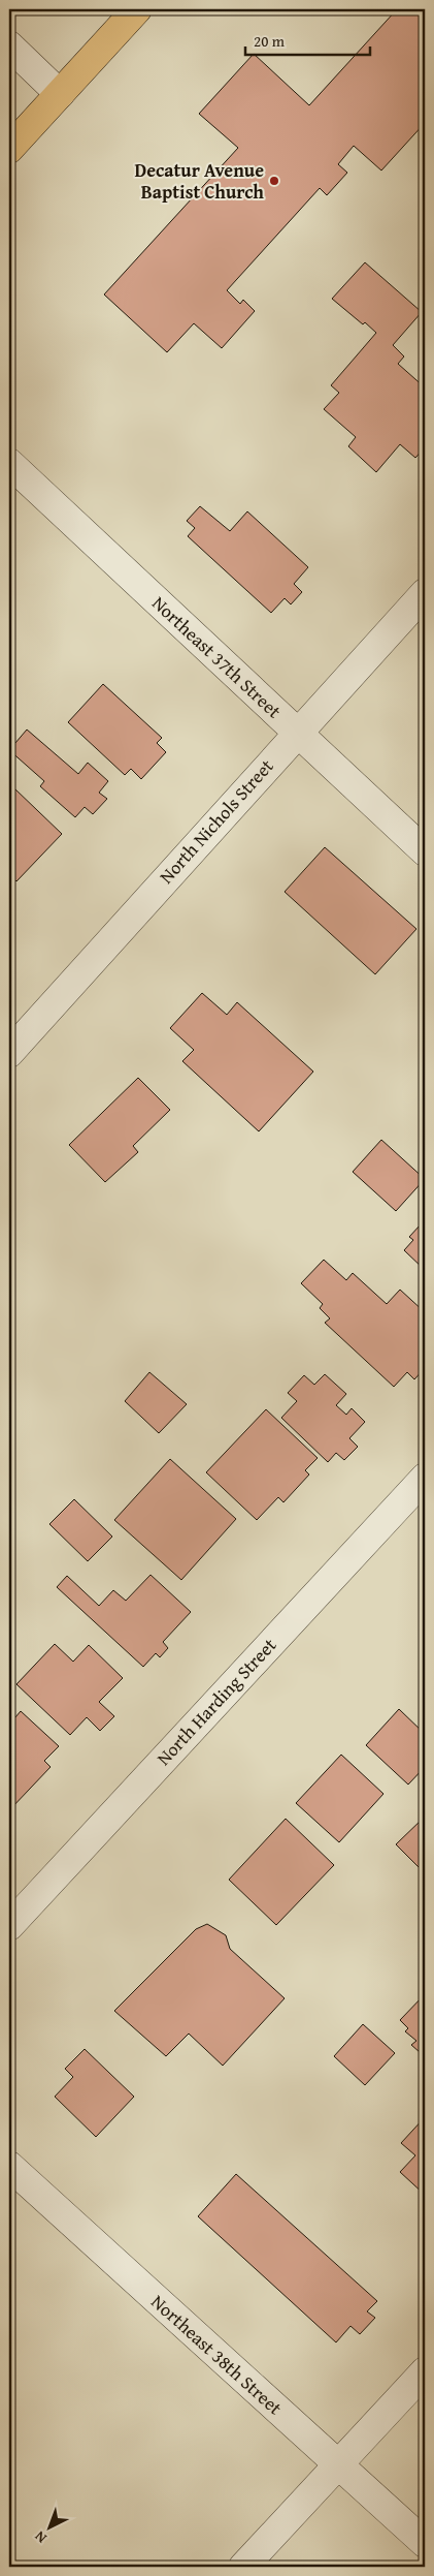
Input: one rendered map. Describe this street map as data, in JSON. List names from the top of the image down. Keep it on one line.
{"streets":{"street":["Northeast 37th Street","North Nichols Street","North Harding Street","Northeast 38th Street"]},"crossings":[["Northeast 37th Street","North Nichols Street"]],"places":["Decatur Avenue Baptist Church"],"scale_bar":"20 m","north":"bottom left"}
